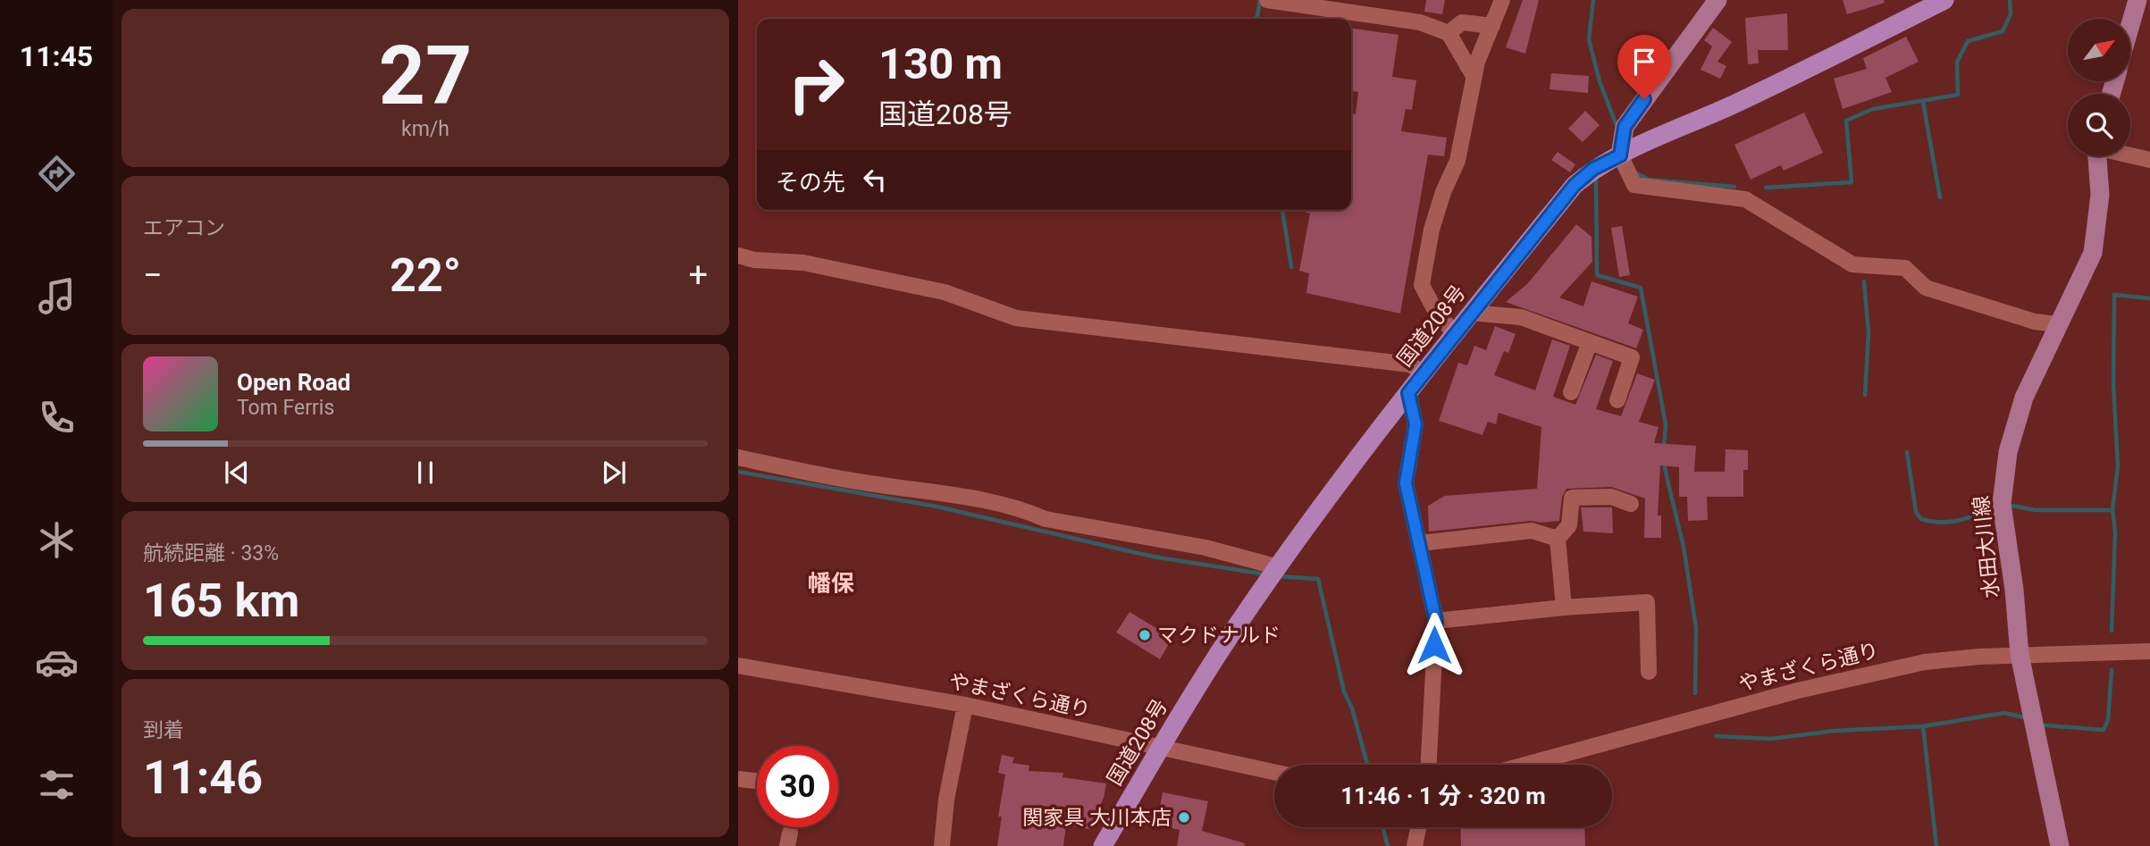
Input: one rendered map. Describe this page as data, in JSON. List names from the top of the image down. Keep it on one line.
{"streets":{"highway":["国道208号"],"main road":["水田大川線"],"street":["やまざくら通り"]},"crossings":[["国道208号","やまざくら通り"],["水田大川線","やまざくら通り"]],"districts":["幡保"],"places":["マクドナルド","関家具 大川本店"],"north":"top right","page":{"tabs":"11:45","tile":[["27","km/h"],"エアコン",["航続距離 · 33%","165 km"],["到着","11:46"]],"turn":["130 m","国道208号"],"then":"その先","heat":["−","22°","+"],"song":["Open Road","Tom Ferris"],"limit":"30","trip":"11:46 · 1 分 · 320 m"}}
